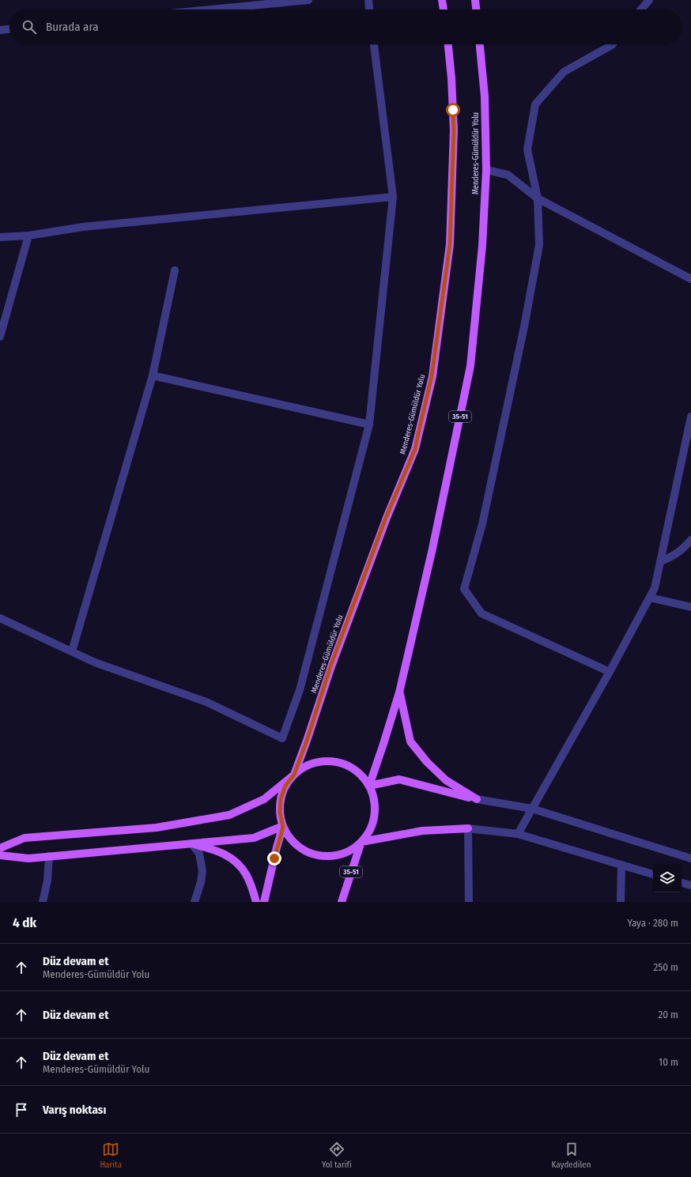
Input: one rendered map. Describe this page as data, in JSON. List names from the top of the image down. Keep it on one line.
{"streets":{"main road":["Menderes-Gümüldür Yolu","35-51"]},"crossings":[["Menderes-Gümüldür Yolu","35-51"]],"page":{"search":"Burada ara","heading":["4 dk","Yaya · 280 m"],"list":[["Düz devam et","Menderes-Gümüldür Yolu","250 m"],["Düz devam et","20 m"],["Düz devam et","Menderes-Gümüldür Yolu","10 m"],"Varış noktası"],"nav":["Harita","Yol tarifi","Kaydedilen"]}}
